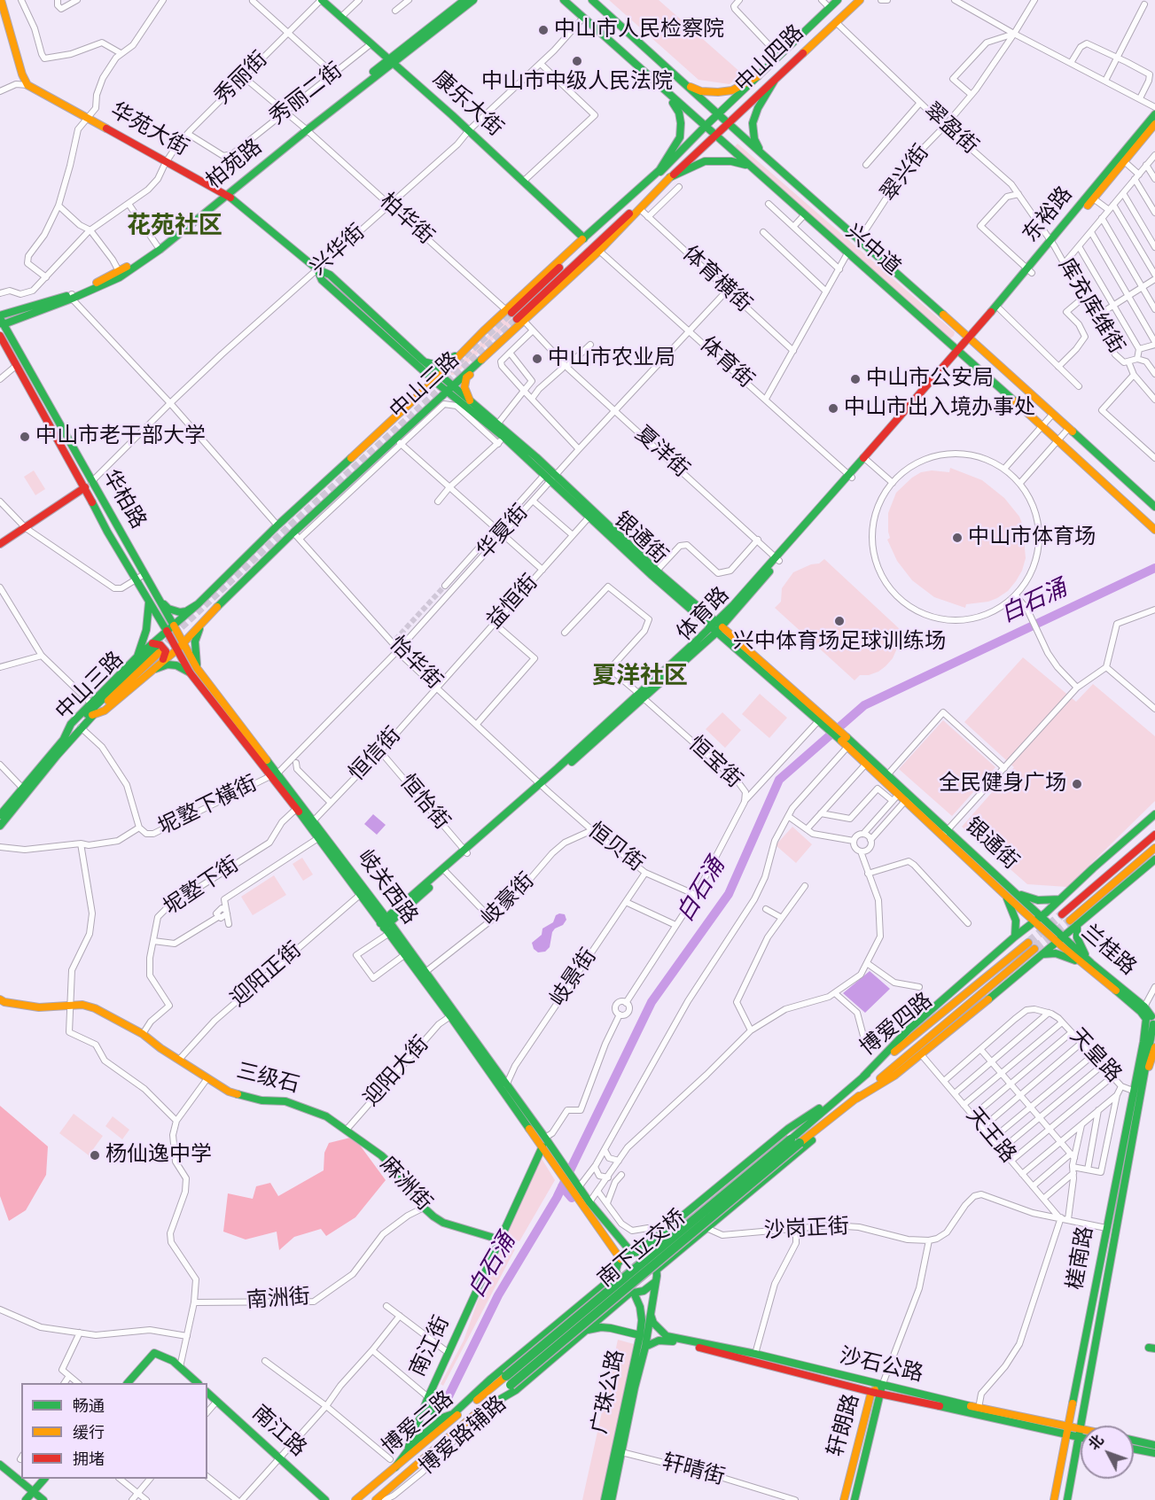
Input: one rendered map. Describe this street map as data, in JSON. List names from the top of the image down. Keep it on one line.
{"streets":{"main road":["中山四路","康乐大街","华苑大街","柏苑路","东裕路","兴中道","中山三路","华柏路","银通街","体育路","岐关西路","兰桂路","博爱四路","三级石","南下立交桥","槎南路","南江街","沙石公路","广珠公路","博爱三路","轩朗路","南江路"],"street":["秀丽街","秀丽二街","翠盈街","翠兴街","柏华街","兴华街","体育横街","库充库维街","体育街","夏洋街","华夏街","益恒街","怡华街","恒信街","恒宝街","恒怡街","坭墪下橫街","恒贝街","坭墪下街","岐豪街","迎阳正街","岐景街","天皇路","迎阳大街","天王路","麻洲街","沙岗正街","南洲街","博爱路辅路","轩晴街"]},"crossings":[["中山四路","翠盈街"],["中山四路","兴中道"],["中山四路","中山三路"],["秀丽街","秀丽二街"],["秀丽街","康乐大街"],["秀丽街","华苑大街"],["秀丽街","柏华街"],["秀丽二街","康乐大街"],["秀丽二街","柏华街"],["康乐大街","柏苑路"],["康乐大街","兴华街"],["康乐大街","中山三路"],["翠盈街","翠兴街"],["翠盈街","东裕路"],["翠盈街","库充库维街"],["华苑大街","柏苑路"],["华苑大街","兴华街"],["华苑大街","中山三路"],["华苑大街","银通街"],["柏苑路","柏华街"],["柏苑路","华柏路"],["翠兴街","兴中道"],["东裕路","兴中道"],["东裕路","库充库维街"],["东裕路","体育路"],["柏华街","兴华街"],["柏华街","中山三路"],["兴华街","兴中道"],["兴华街","华柏路"],["兴中道","中山三路"],["兴中道","体育路"],["体育横街","中山三路"],["体育横街","华夏街"],["体育街","中山三路"],["体育街","华夏街"],["体育街","体育路"],["中山三路","华柏路"],["中山三路","银通街"],["中山三路","怡华街"],["中山三路","坭墪下橫街"],["中山三路","岐关西路"],["夏洋街","华夏街"],["夏洋街","体育路"],["华柏路","岐关西路"],["华夏街","银通街"],["华夏街","怡华街"],["华夏街","坭墪下橫街"],["华夏街","岐关西路"],["银通街","益恒街"],["银通街","体育路"],["银通街","兰桂路"],["益恒街","怡华街"],["益恒街","恒信街"],["体育路","怡华街"],["体育路","恒宝街"],["体育路","恒怡街"],["体育路","恒贝街"],["体育路","岐关西路"],["怡华街","恒信街"],["怡华街","恒贝街"],["恒信街","恒怡街"],["恒信街","岐关西路"],["恒宝街","恒贝街"],["恒宝街","岐关西路"],["恒宝街","南江街"],["坭墪下橫街","岐关西路"],["恒贝街","岐豪街"],["恒贝街","岐景街"],["坭墪下街","岐关西路"],["坭墪下街","三级石"],["岐关西路","岐豪街"],["岐关西路","迎阳正街"],["岐关西路","岐景街"],["岐关西路","迎阳大街"],["岐关西路","南江街"],["兰桂路","槎南路"],["迎阳正街","三级石"],["博爱四路","南下立交桥"],["天皇路","槎南路"],["迎阳大街","三级石"],["三级石","麻洲街"],["麻洲街","南洲街"],["南下立交桥","博爱三路"],["南下立交桥","博爱路辅路"],["槎南路","沙石公路"],["沙石公路","广珠公路"],["沙石公路","轩朗路"],["广珠公路","轩晴街"],["博爱三路","博爱路辅路"]],"districts":["花苑社区","夏洋社区"],"water":["白石涌"],"places":["中山市人民检察院","中山市中级人民法院","中山市农业局","中山市公安局","中山市出入境办事处","中山市老干部大学","中山市体育场","兴中体育场足球训练场","全民健身广场","杨仙逸中学"],"legend":["畅通","缓行","拥堵"],"north":"top left"}
